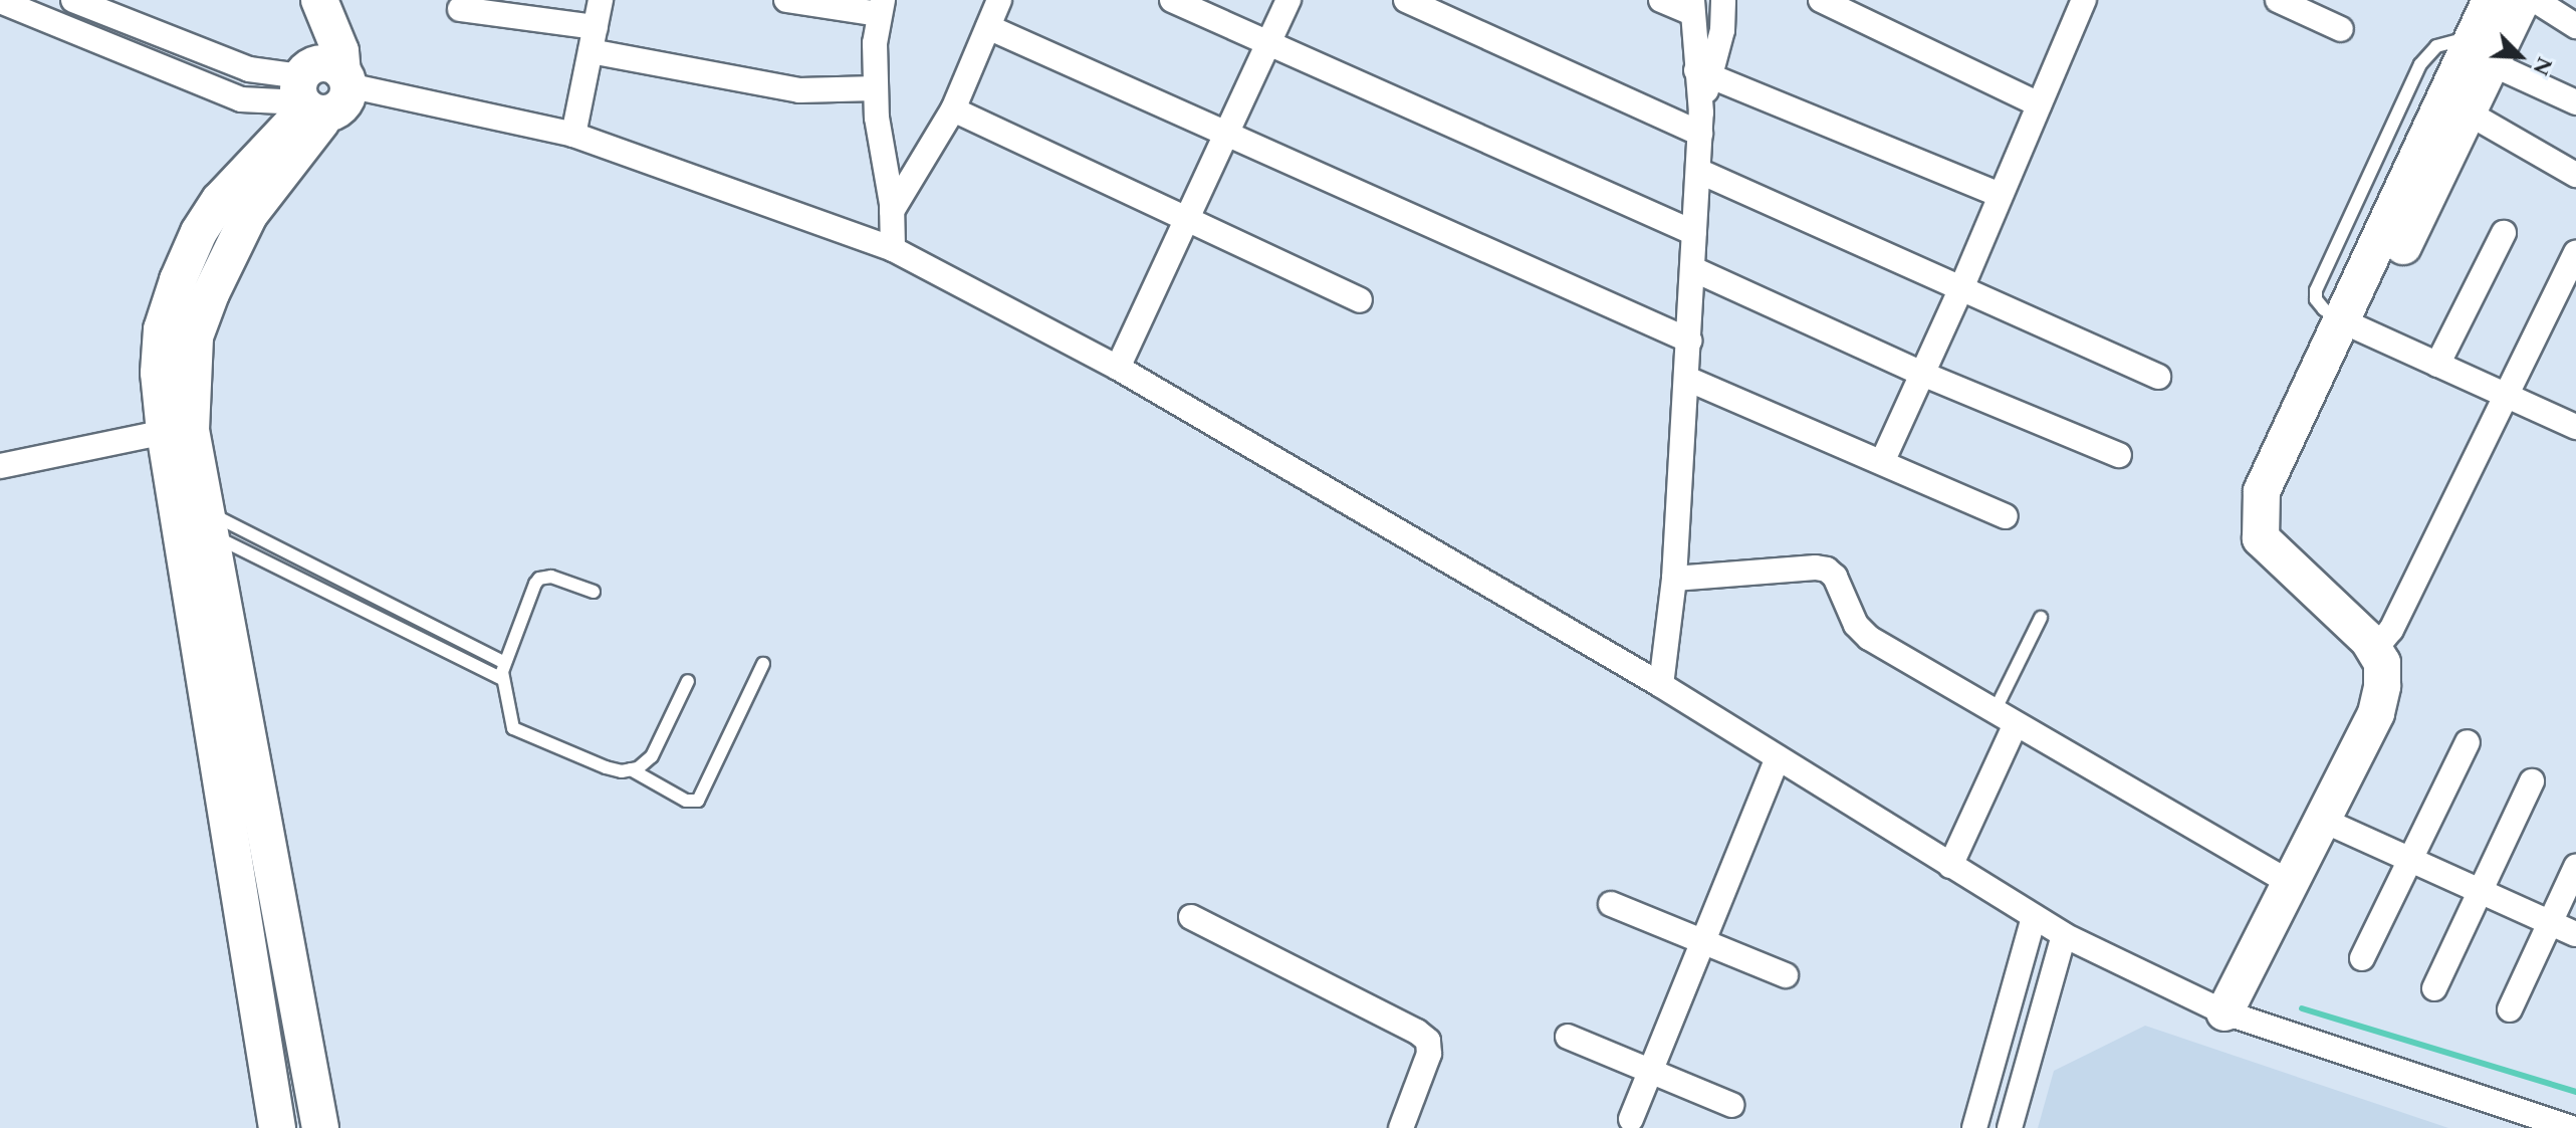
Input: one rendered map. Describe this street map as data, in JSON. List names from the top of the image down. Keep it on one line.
{"north":"bottom right"}
